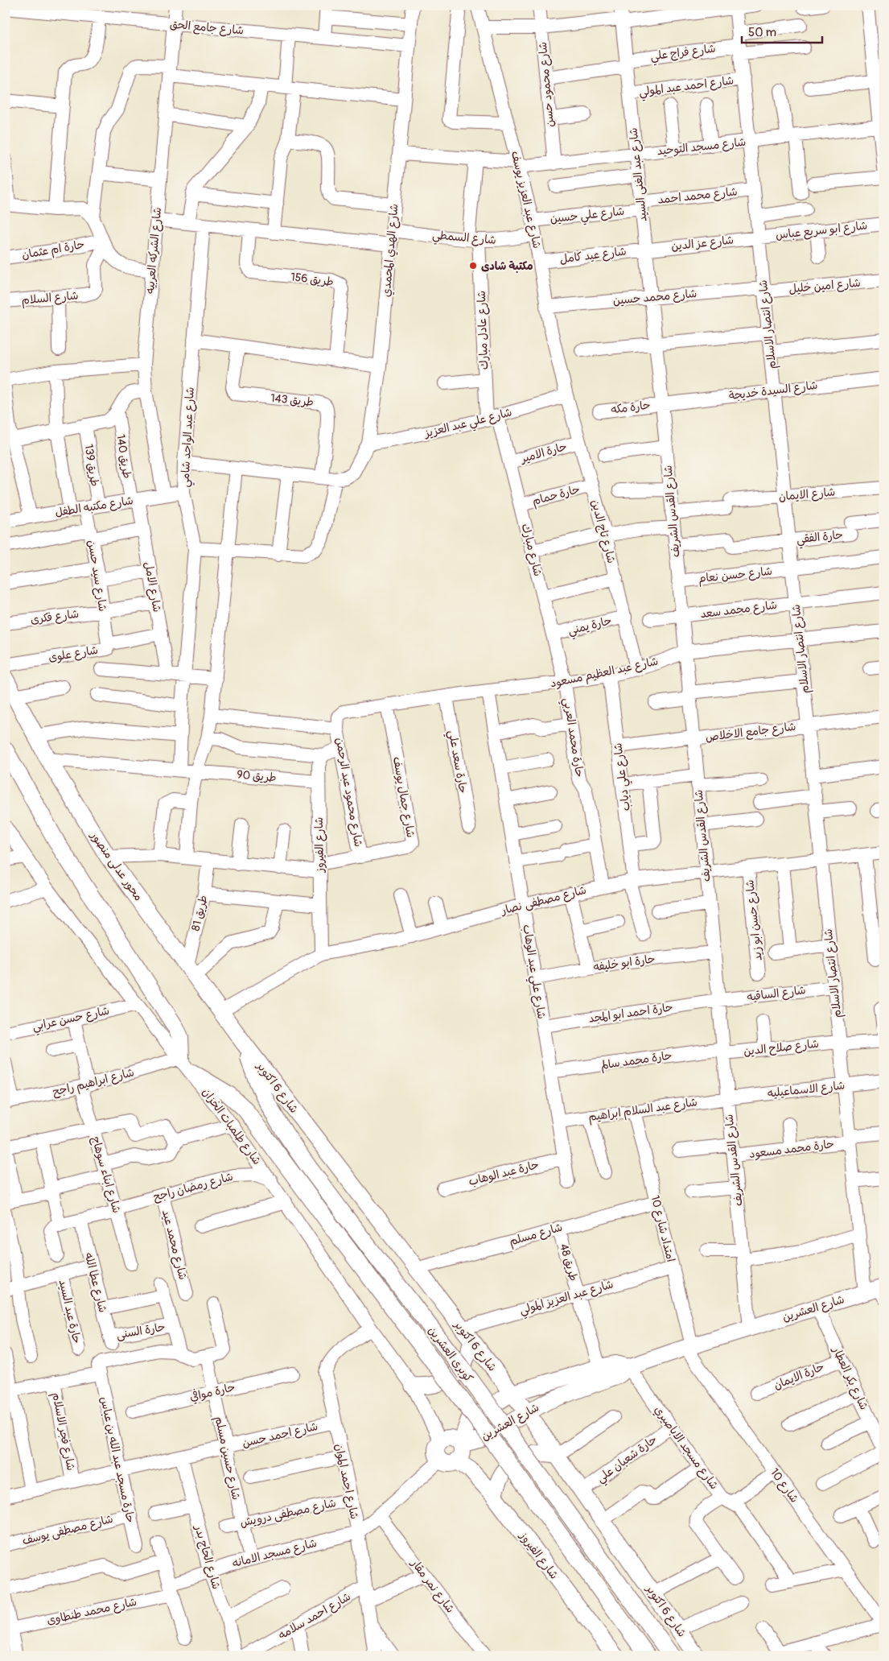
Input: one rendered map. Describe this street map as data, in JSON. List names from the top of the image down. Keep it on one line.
{"streets":{"main road":["شارع الفيروز","محور عدلى منصور","شارع 6 اكتوبر","شارع العشرين","كوبرى العشرين"],"street":["شارع جامع الحق","شارع فراج علي","شارع محمود حسن","شارع احمد عبد المولي","شارع مسجد التوحيد","شارع عبد الغنى السيد","شارع محمد احمد","شارع عبد العزيز يوسف","شارع علي حسين","شارع ابو سريع عباس","شارع السمطي","شارع عز الدين","حارة ام عثمان","شارع الشركه العربيه","شارع الهدي المحمدي","شارع عيد كامل","طريق 156","شارع امين خليل","شارع محمد حسين","شارع السلام","شارع انتصار الاسلام","شارع عادل مبارك","شارع السيدة خديجة","طريق 143","حارة مكه","شارع علي عبد العزيز","شارع عبد الواحد شامي","حارة الامير","طريق 140","طريق 139","شارع الايمان","حارة حمام","شارع مكتبه الطفل","شارع القدس الشريف","شارع تاج الدين","حارة الفقي","شارع مبارك","شارع حسن نعام","شارع سيد حسن","شارع الامل","شارع محمد سعد","شارع فكرى","حارة يمني","شارع علوى","شارع عبد العظيم مسعود","شارع جامع الاخلاص","حارة محمد العربي","حارة سعد علي","طريق 90","شارع علي دياب","شارع محمود عبد الرحمن","شارع جمال يوسف","شارع مصطفى نصار","طريق 81","شارع حسن ابو زيد","حارة ابو خليفه","شارع علي عبد الوهاب","شارع الساقيه","حارة احمد ابو المجد","شارع حسن عرابي","شارع صلاح الدين","حارة محمد سالم","شارع ابراهيم راجح","شارع الاسماعيليه","شارع عبد السلام ابراهيم","شارع طلمبات الخزان","حارة محمد مسعود","حارة عبد الوهاب","شارع ابناء سوهاج","شارع رمضان راجح","امتداد شارع 10","شارع مسلم","شارع محمد عيد","طريق 48","شارع عطا الله","شارع عبد العزيز المولي","حارة عبد السيد","حارة السنى","حارة الايمان","شارع بكر العطار","حارة موافي","شارع فجر الاسلام","شارع احمد حسن","شارع مسجد الاباصيري","شارع حسين مسلم","حارة شعبان علي","حارة مسجد عبد الله بن عباس","شارع احمد الموان","شارع 10","شارع مصطفى درويش","شارع مصطفى يوسف","شارع مسجد الامانه","شارع الحاج بدر","شارع نمر مقار","شارع محمد طنطاوى","شارع احمد سلامه"]},"crossings":[["شارع جامع الحق","شارع الشركه العربيه"],["شارع جامع الحق","شارع الهدي المحمدي"],["شارع فراج علي","شارع محمود حسن"],["شارع فراج علي","شارع عبد الغنى السيد"],["شارع فراج علي","شارع انتصار الاسلام"],["شارع محمود حسن","شارع مسجد التوحيد"],["شارع احمد عبد المولي","شارع عبد الغنى السيد"],["شارع احمد عبد المولي","شارع انتصار الاسلام"],["شارع مسجد التوحيد","شارع عبد الغنى السيد"],["شارع مسجد التوحيد","شارع عبد العزيز يوسف"],["شارع مسجد التوحيد","شارع الهدي المحمدي"],["شارع مسجد التوحيد","شارع انتصار الاسلام"],["شارع مسجد التوحيد","شارع عادل مبارك"],["شارع عبد الغنى السيد","شارع محمد احمد"],["شارع عبد الغنى السيد","شارع علي حسين"],["شارع عبد الغنى السيد","شارع عز الدين"],["شارع عبد الغنى السيد","شارع عيد كامل"],["شارع عبد الغنى السيد","شارع محمد حسين"],["شارع عبد الغنى السيد","شارع القدس الشريف"],["شارع محمد احمد","شارع علي حسين"],["شارع محمد احمد","شارع انتصار الاسلام"],["شارع عبد العزيز يوسف","شارع علي حسين"],["شارع عبد العزيز يوسف","شارع السمطي"],["شارع عبد العزيز يوسف","شارع عيد كامل"],["شارع عبد العزيز يوسف","شارع محمد حسين"],["شارع عبد العزيز يوسف","شارع علي عبد العزيز"],["شارع عبد العزيز يوسف","شارع تاج الدين"],["شارع علي حسين","شارع السمطي"],["شارع ابو سريع عباس","شارع عز الدين"],["شارع ابو سريع عباس","شارع انتصار الاسلام"],["شارع السمطي","شارع الهدي المحمدي"],["شارع السمطي","شارع عادل مبارك"],["شارع عز الدين","شارع عيد كامل"],["شارع عز الدين","شارع انتصار الاسلام"],["حارة ام عثمان","شارع السلام"],["شارع الشركه العربيه","شارع مكتبه الطفل"],["شارع الهدي المحمدي","شارع علي عبد العزيز"],["شارع امين خليل","شارع محمد حسين"],["شارع امين خليل","شارع انتصار الاسلام"],["شارع محمد حسين","شارع انتصار الاسلام"],["شارع انتصار الاسلام","شارع السيدة خديجة"],["شارع انتصار الاسلام","شارع الايمان"],["شارع انتصار الاسلام","حارة الفقي"],["شارع انتصار الاسلام","شارع حسن نعام"],["شارع انتصار الاسلام","شارع محمد سعد"],["شارع انتصار الاسلام","شارع عبد العظيم مسعود"],["شارع انتصار الاسلام","شارع جامع الاخلاص"],["شارع انتصار الاسلام","شارع مصطفى نصار"],["شارع انتصار الاسلام","شارع الساقيه"],["شارع انتصار الاسلام","شارع صلاح الدين"],["شارع انتصار الاسلام","شارع الاسماعيليه"],["شارع انتصار الاسلام","حارة محمد مسعود"],["شارع انتصار الاسلام","شارع العشرين"],["شارع عادل مبارك","شارع علي عبد العزيز"],["شارع عادل مبارك","شارع مبارك"],["شارع السيدة خديجة","حارة مكه"],["شارع السيدة خديجة","شارع القدس الشريف"],["حارة مكه","شارع القدس الشريف"],["شارع علي عبد العزيز","شارع تاج الدين"],["شارع علي عبد العزيز","شارع مبارك"],["شارع عبد الواحد شامي","شارع مكتبه الطفل"],["شارع عبد الواحد شامي","طريق 90"],["حارة الامير","شارع تاج الدين"],["حارة الامير","شارع مبارك"],["طريق 140","شارع مكتبه الطفل"],["طريق 140","شارع الامل"],["طريق 139","شارع مكتبه الطفل"],["طريق 139","شارع سيد حسن"],["شارع الايمان","شارع القدس الشريف"],["حارة حمام","شارع تاج الدين"],["حارة حمام","شارع مبارك"],["شارع مكتبه الطفل","شارع سيد حسن"],["شارع مكتبه الطفل","شارع الامل"],["شارع القدس الشريف","حارة الفقي"],["شارع القدس الشريف","شارع حسن نعام"],["شارع القدس الشريف","شارع محمد سعد"],["شارع القدس الشريف","شارع عبد العظيم مسعود"],["شارع القدس الشريف","شارع جامع الاخلاص"],["شارع القدس الشريف","شارع مصطفى نصار"],["شارع القدس الشريف","حارة ابو خليفه"],["شارع القدس الشريف","شارع الساقيه"],["شارع القدس الشريف","حارة احمد ابو المجد"],["شارع القدس الشريف","شارع صلاح الدين"],["شارع القدس الشريف","حارة محمد سالم"],["شارع القدس الشريف","شارع الاسماعيليه"],["شارع القدس الشريف","شارع عبد السلام ابراهيم"],["شارع القدس الشريف","حارة محمد مسعود"],["شارع القدس الشريف","شارع العشرين"],["شارع تاج الدين","حارة يمني"],["شارع تاج الدين","شارع عبد العظيم مسعود"],["شارع مبارك","حارة يمني"],["شارع مبارك","شارع عبد العظيم مسعود"],["شارع مبارك","حارة محمد العربي"],["شارع سيد حسن","شارع فكرى"],["شارع سيد حسن","شارع علوى"],["شارع الامل","شارع فكرى"],["شارع الامل","شارع علوى"],["شارع عبد العظيم مسعود","حارة محمد العربي"],["شارع عبد العظيم مسعود","حارة سعد علي"],["شارع عبد العظيم مسعود","شارع علي دياب"],["شارع عبد العظيم مسعود","شارع محمود عبد الرحمن"],["شارع عبد العظيم مسعود","شارع جمال يوسف"],["شارع عبد العظيم مسعود","شارع علي عبد الوهاب"],["شارع جامع الاخلاص","شارع علي دياب"],["حارة محمد العربي","شارع مصطفى نصار"],["طريق 90","شارع الفيروز"],["طريق 90","محور عدلى منصور"],["شارع علي دياب","شارع مصطفى نصار"],["شارع محمود عبد الرحمن","شارع جمال يوسف"],["شارع جمال يوسف","شارع الفيروز"],["شارع جمال يوسف","محور عدلى منصور"],["شارع جمال يوسف","طريق 81"],["شارع الفيروز","شارع مصطفى نصار"],["شارع الفيروز","شارع طلمبات الخزان"],["شارع الفيروز","شارع العشرين"],["محور عدلى منصور","شارع مصطفى نصار"],["محور عدلى منصور","طريق 81"],["محور عدلى منصور","شارع 6 اكتوبر"],["محور عدلى منصور","كوبرى العشرين"],["شارع مصطفى نصار","شارع حسن ابو زيد"],["شارع مصطفى نصار","شارع علي عبد الوهاب"],["حارة ابو خليفه","شارع علي عبد الوهاب"],["شارع علي عبد الوهاب","حارة احمد ابو المجد"],["شارع علي عبد الوهاب","حارة محمد سالم"],["شارع علي عبد الوهاب","شارع عبد السلام ابراهيم"],["شارع علي عبد الوهاب","حارة عبد الوهاب"],["شارع الساقيه","حارة احمد ابو المجد"],["شارع حسن عرابي","شارع طلمبات الخزان"],["شارع حسن عرابي","شارع ابناء سوهاج"],["شارع صلاح الدين","حارة محمد سالم"],["شارع ابراهيم راجح","شارع طلمبات الخزان"],["شارع ابراهيم راجح","شارع ابناء سوهاج"],["شارع 6 اكتوبر","شارع مسلم"],["شارع 6 اكتوبر","شارع عبد العزيز المولي"],["شارع 6 اكتوبر","شارع العشرين"],["شارع 6 اكتوبر","كوبرى العشرين"],["شارع 6 اكتوبر","حارة شعبان علي"],["شارع الاسماعيليه","شارع عبد السلام ابراهيم"],["شارع عبد السلام ابراهيم","امتداد شارع 10"],["شارع طلمبات الخزان","شارع رمضان راجح"],["شارع طلمبات الخزان","شارع العشرين"],["شارع طلمبات الخزان","كوبرى العشرين"],["شارع طلمبات الخزان","شارع احمد الموان"],["شارع ابناء سوهاج","شارع رمضان راجح"],["شارع رمضان راجح","شارع محمد عيد"],["شارع رمضان راجح","شارع عطا الله"],["امتداد شارع 10","شارع مسلم"],["امتداد شارع 10","شارع عبد العزيز المولي"],["امتداد شارع 10","شارع العشرين"],["امتداد شارع 10","شارع 10"],["شارع مسلم","طريق 48"],["طريق 48","شارع عبد العزيز المولي"],["طريق 48","شارع العشرين"],["شارع عطا الله","حارة السنى"],["شارع العشرين","شارع بكر العطار"],["شارع العشرين","شارع مسجد الاباصيري"],["شارع العشرين","شارع 10"],["حارة الايمان","شارع بكر العطار"],["حارة موافي","شارع حسين مسلم"],["شارع فجر الاسلام","شارع احمد حسن"],["شارع احمد حسن","شارع حسين مسلم"],["شارع احمد حسن","حارة مسجد عبد الله بن عباس"],["شارع احمد حسن","شارع احمد الموان"],["شارع احمد حسن","شارع الحاج بدر"],["شارع مسجد الاباصيري","حارة شعبان علي"],["شارع حسين مسلم","شارع مصطفى درويش"],["شارع حسين مسلم","شارع مسجد الامانه"],["حارة مسجد عبد الله بن عباس","شارع مصطفى يوسف"],["شارع احمد الموان","شارع مصطفى درويش"],["شارع احمد الموان","شارع مسجد الامانه"],["شارع احمد الموان","شارع احمد سلامه"],["شارع مسجد الامانه","شارع الحاج بدر"],["شارع مسجد الامانه","شارع محمد طنطاوى"]],"places":["مكتبة شادى"],"scale_bar":"50 m"}
